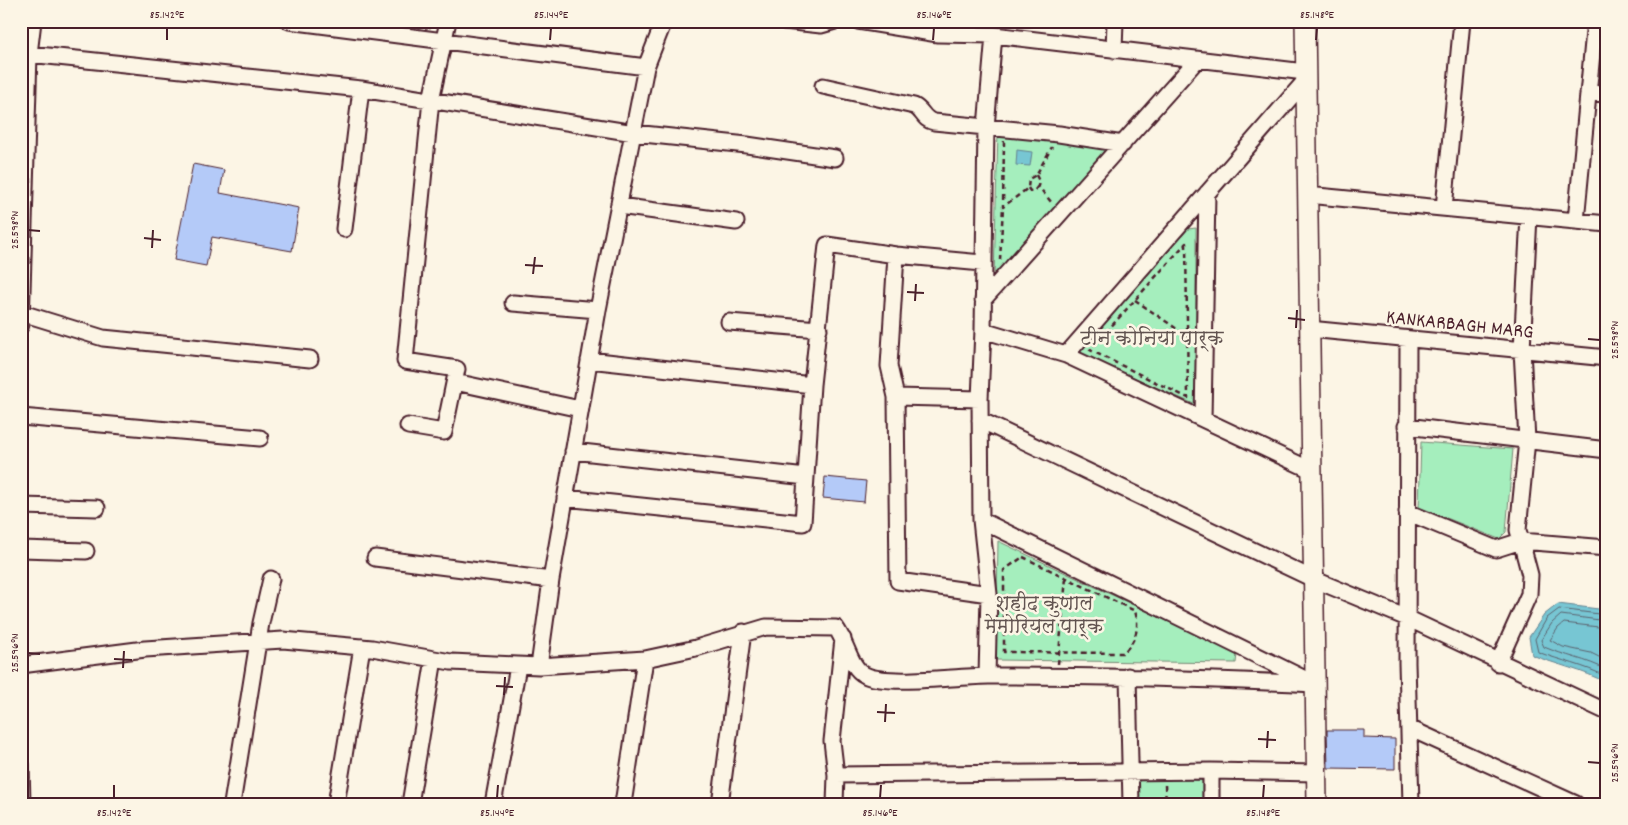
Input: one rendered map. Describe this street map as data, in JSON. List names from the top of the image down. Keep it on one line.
{"streets":{"street":["KANKARBAGH MARG"]},"parks":["टीन कोनिया पार्क","शहीद कुणाल मेमोरियल पार्क"],"coordinates":["85.142°E","85.144°E","85.146°E","85.148°E","25.598°N","25.596°N"]}
